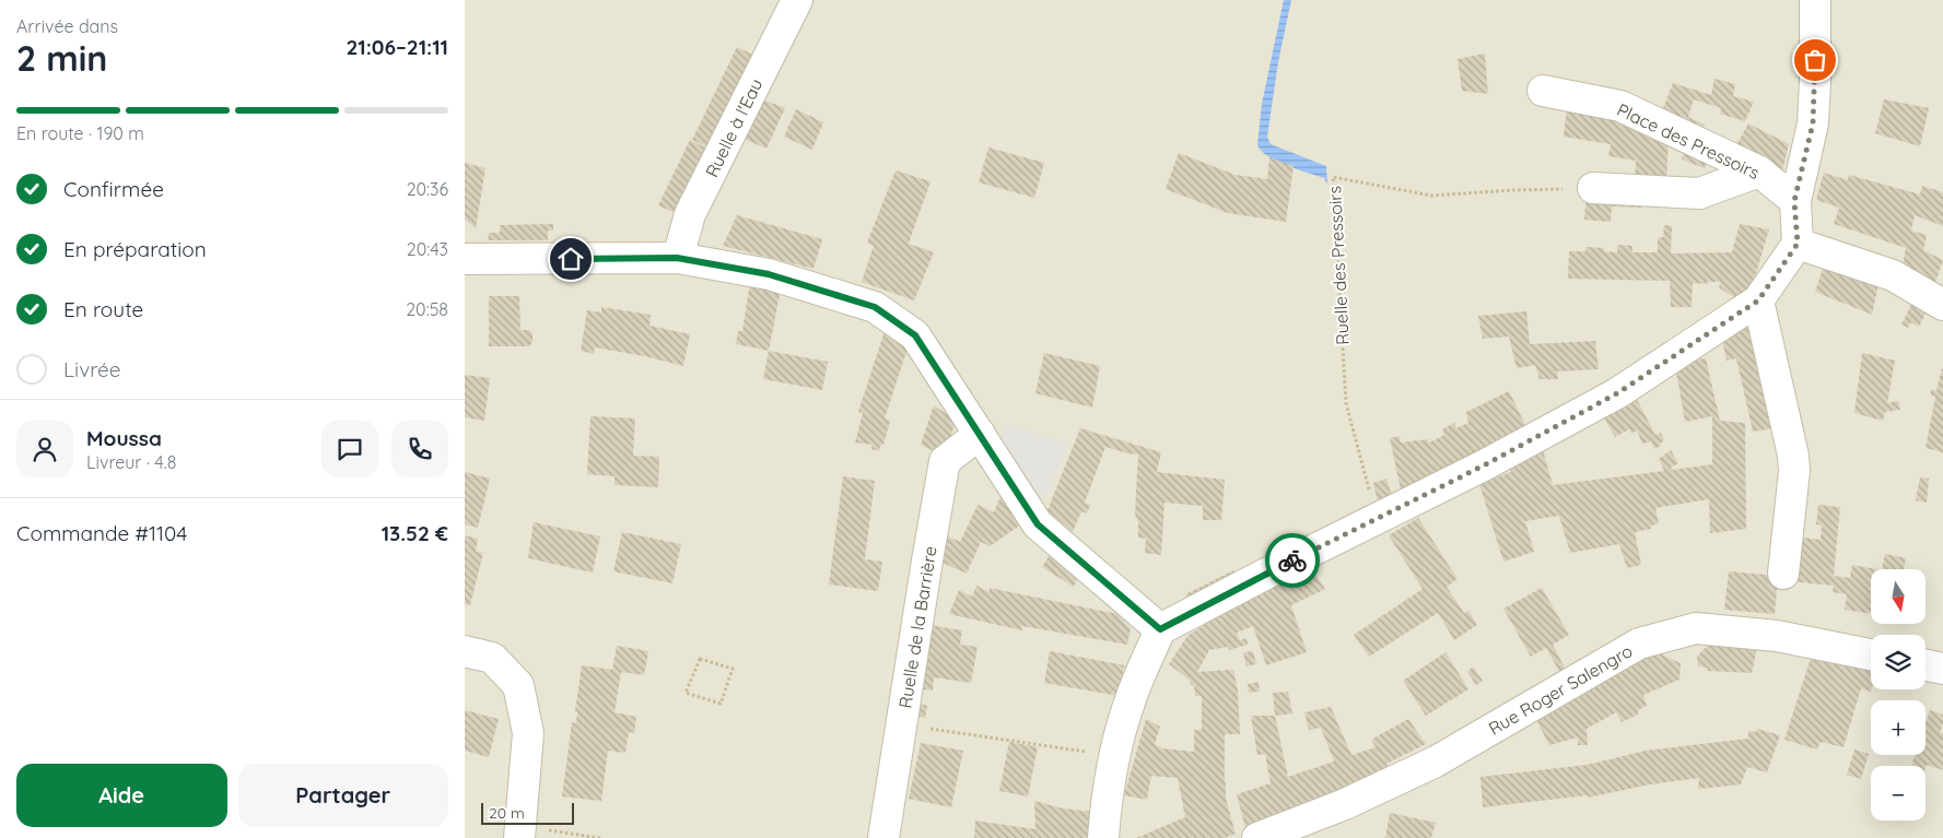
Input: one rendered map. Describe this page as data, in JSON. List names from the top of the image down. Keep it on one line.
{"streets":{"street":["Ruelle à l'Eau","Place des Pressoirs","Ruelle de la Barrière","Rue Roger Salengro"],"path":["Ruelle des Pressoirs"]},"scale_bar":"20 m","north":"bottom","page":{"heading":["2 min","Arrivée dans","21:06–21:11"],"panel":["Moussa","Livreur · 4.8","Commande #1104","13.52 €"],"bar":"En route · 190 m","list":[["Confirmée","20:36"],["En préparation","20:43"],["En route","20:58"],"Livrée"],"map_buttons":["+","−"],"buttons":["Aide","Partager"],"scale":"20 m"}}
